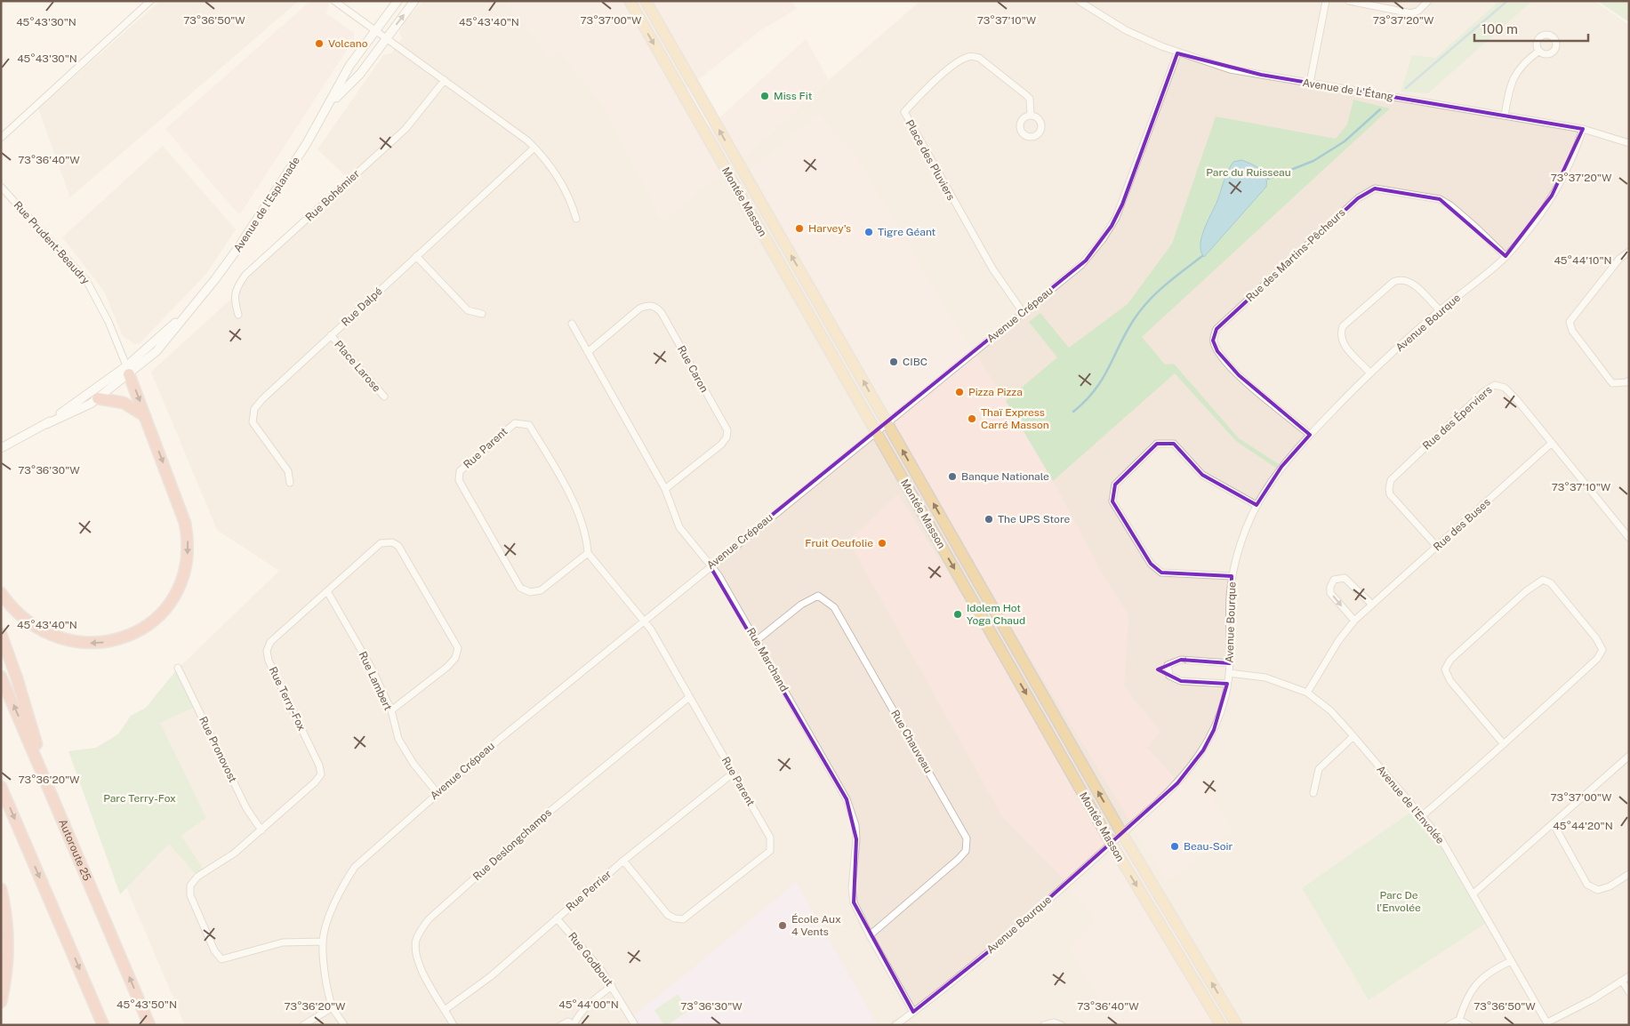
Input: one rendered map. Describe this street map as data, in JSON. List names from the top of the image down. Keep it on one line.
{"streets":{"highway":["Autoroute 25"],"main road":["Montée Masson"],"street":["Avenue de L'Étang","Place des Pluviers","Rue Bohémier","Avenue de l'Esplanade","Rue Prudent-Beaudry","Rue des Martins-Pêcheurs","Rue Dalpé","Avenue Crépeau","Avenue Bourque","Place Larose","Rue Caron","Rue des Éperviers","Rue Parent","Rue des Buses","Rue Marchand","Rue Lambert","Rue Terry-Fox","Rue Chauveau","Rue Pronovost","Avenue de l'Envolée","Rue Deslongchamps","Rue Perrier","Rue Godbout"]},"crossings":[["Avenue de L'Étang","Avenue Crépeau"],["Avenue de L'Étang","Avenue Bourque"],["Place des Pluviers","Avenue Crépeau"],["Montée Masson","Avenue Crépeau"],["Montée Masson","Avenue Bourque"],["Avenue de l'Esplanade","Rue Prudent-Beaudry"],["Rue des Martins-Pêcheurs","Avenue Bourque"],["Rue Dalpé","Place Larose"],["Avenue Crépeau","Rue Parent"],["Avenue Crépeau","Rue Marchand"],["Avenue Crépeau","Rue Lambert"],["Avenue Crépeau","Rue Terry-Fox"],["Avenue Bourque","Rue Marchand"],["Avenue Bourque","Avenue de l'Envolée"],["Rue Caron","Rue Marchand"],["Rue des Éperviers","Rue des Buses"],["Rue Parent","Rue Deslongchamps"],["Rue Parent","Rue Perrier"],["Rue des Buses","Avenue de l'Envolée"],["Rue Marchand","Rue Chauveau"],["Rue Lambert","Rue Terry-Fox"],["Rue Terry-Fox","Rue Pronovost"],["Rue Deslongchamps","Rue Perrier"],["Rue Perrier","Rue Godbout"]],"parks":["Parc du Ruisseau","Parc Terry-Fox","Parc De l’Envolée"],"places":["Volcano","Miss Fit","Harvey's","Tigre Géant","CIBC","Pizza Pizza","Thaï Express Carré Masson","Banque Nationale","The UPS Store","Fruit Oeufolie","Idolem Hot Yoga Chaud","Beau-Soir","École Aux 4 Vents"],"scale_bar":"100 m","coordinates":["73°36'50\"W","73°37'00\"W","73°37'10\"W","73°37'20\"W","45°43'30\"N","45°43'40\"N","73°36'40\"W","45°44'10\"N","73°36'30\"W","73°36'20\"W","45°44'20\"N","45°43'50\"N","45°44'00\"N"]}
